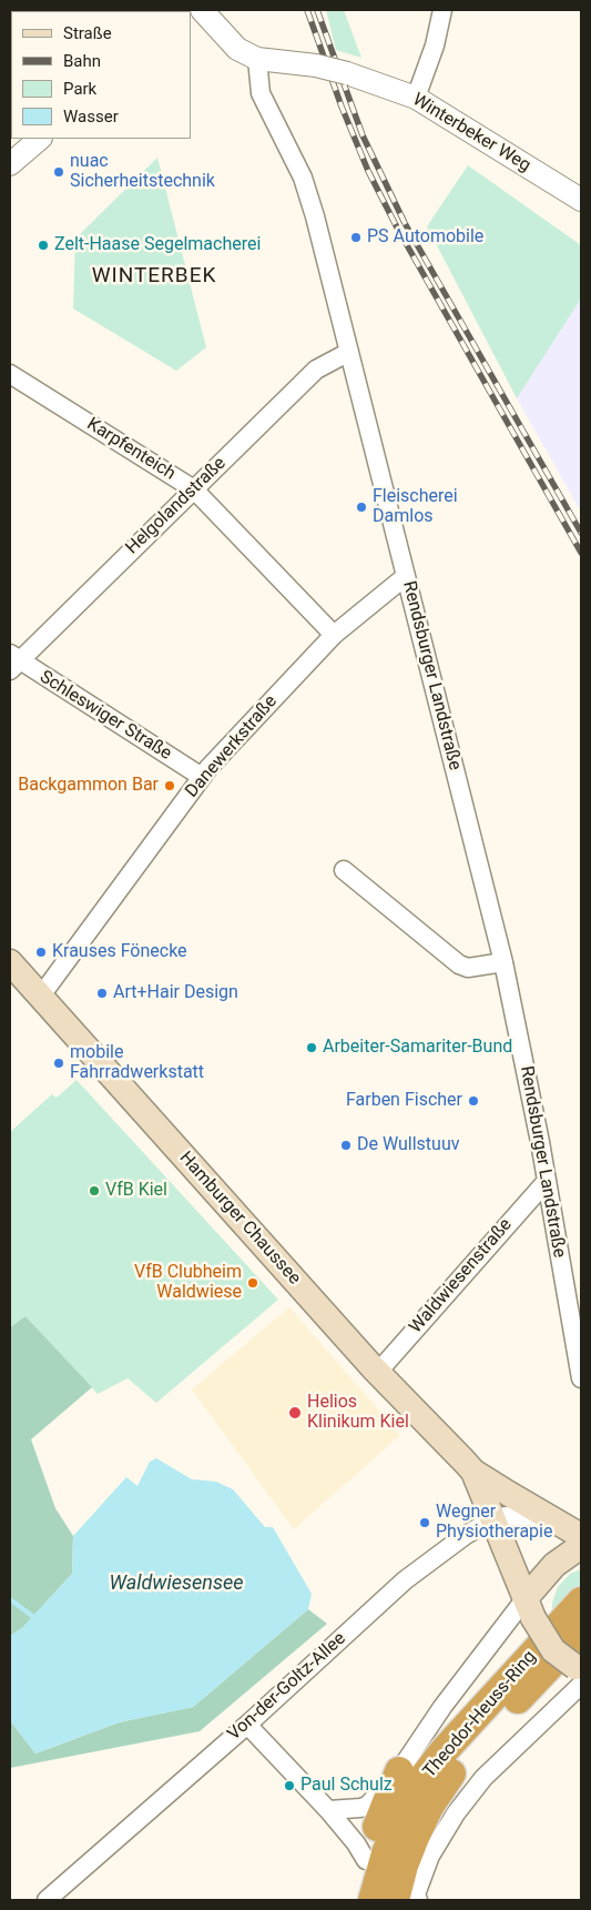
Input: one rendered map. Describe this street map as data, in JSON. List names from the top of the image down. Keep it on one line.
{"streets":{"highway":["Theodor-Heuss-Ring"],"main road":["Hamburger Chaussee"],"street":["Winterbeker Weg","Karpfenteich","Helgolandstraße","Rendsburger Landstraße","Schleswiger Straße","Danewerkstraße","Waldwiesenstraße","Von-der-Goltz-Allee"]},"crossings":[["Winterbeker Weg","Rendsburger Landstraße"],["Karpfenteich","Helgolandstraße"],["Karpfenteich","Danewerkstraße"],["Helgolandstraße","Rendsburger Landstraße"],["Helgolandstraße","Schleswiger Straße"],["Rendsburger Landstraße","Danewerkstraße"],["Rendsburger Landstraße","Waldwiesenstraße"],["Schleswiger Straße","Danewerkstraße"],["Danewerkstraße","Hamburger Chaussee"],["Hamburger Chaussee","Waldwiesenstraße"],["Hamburger Chaussee","Von-der-Goltz-Allee"],["Hamburger Chaussee","Theodor-Heuss-Ring"]],"districts":["WINTERBEK"],"water":["Waldwiesensee"],"places":["nuac Sicherheitstechnik","PS Automobile","Zelt-Haase Segelmacherei","Fleischerei Damlos","Backgammon Bar","Krauses Fönecke","Art+Hair Design","Arbeiter-Samariter-Bund","mobile Fahrradwerkstatt","Farben Fischer","De Wullstuuv","VfB Kiel","VfB Clubheim Waldwiese","Helios Klinikum Kiel","Wegner Physiotherapie","Paul Schulz"],"legend":["Straße","Bahn","Park","Wasser"]}
